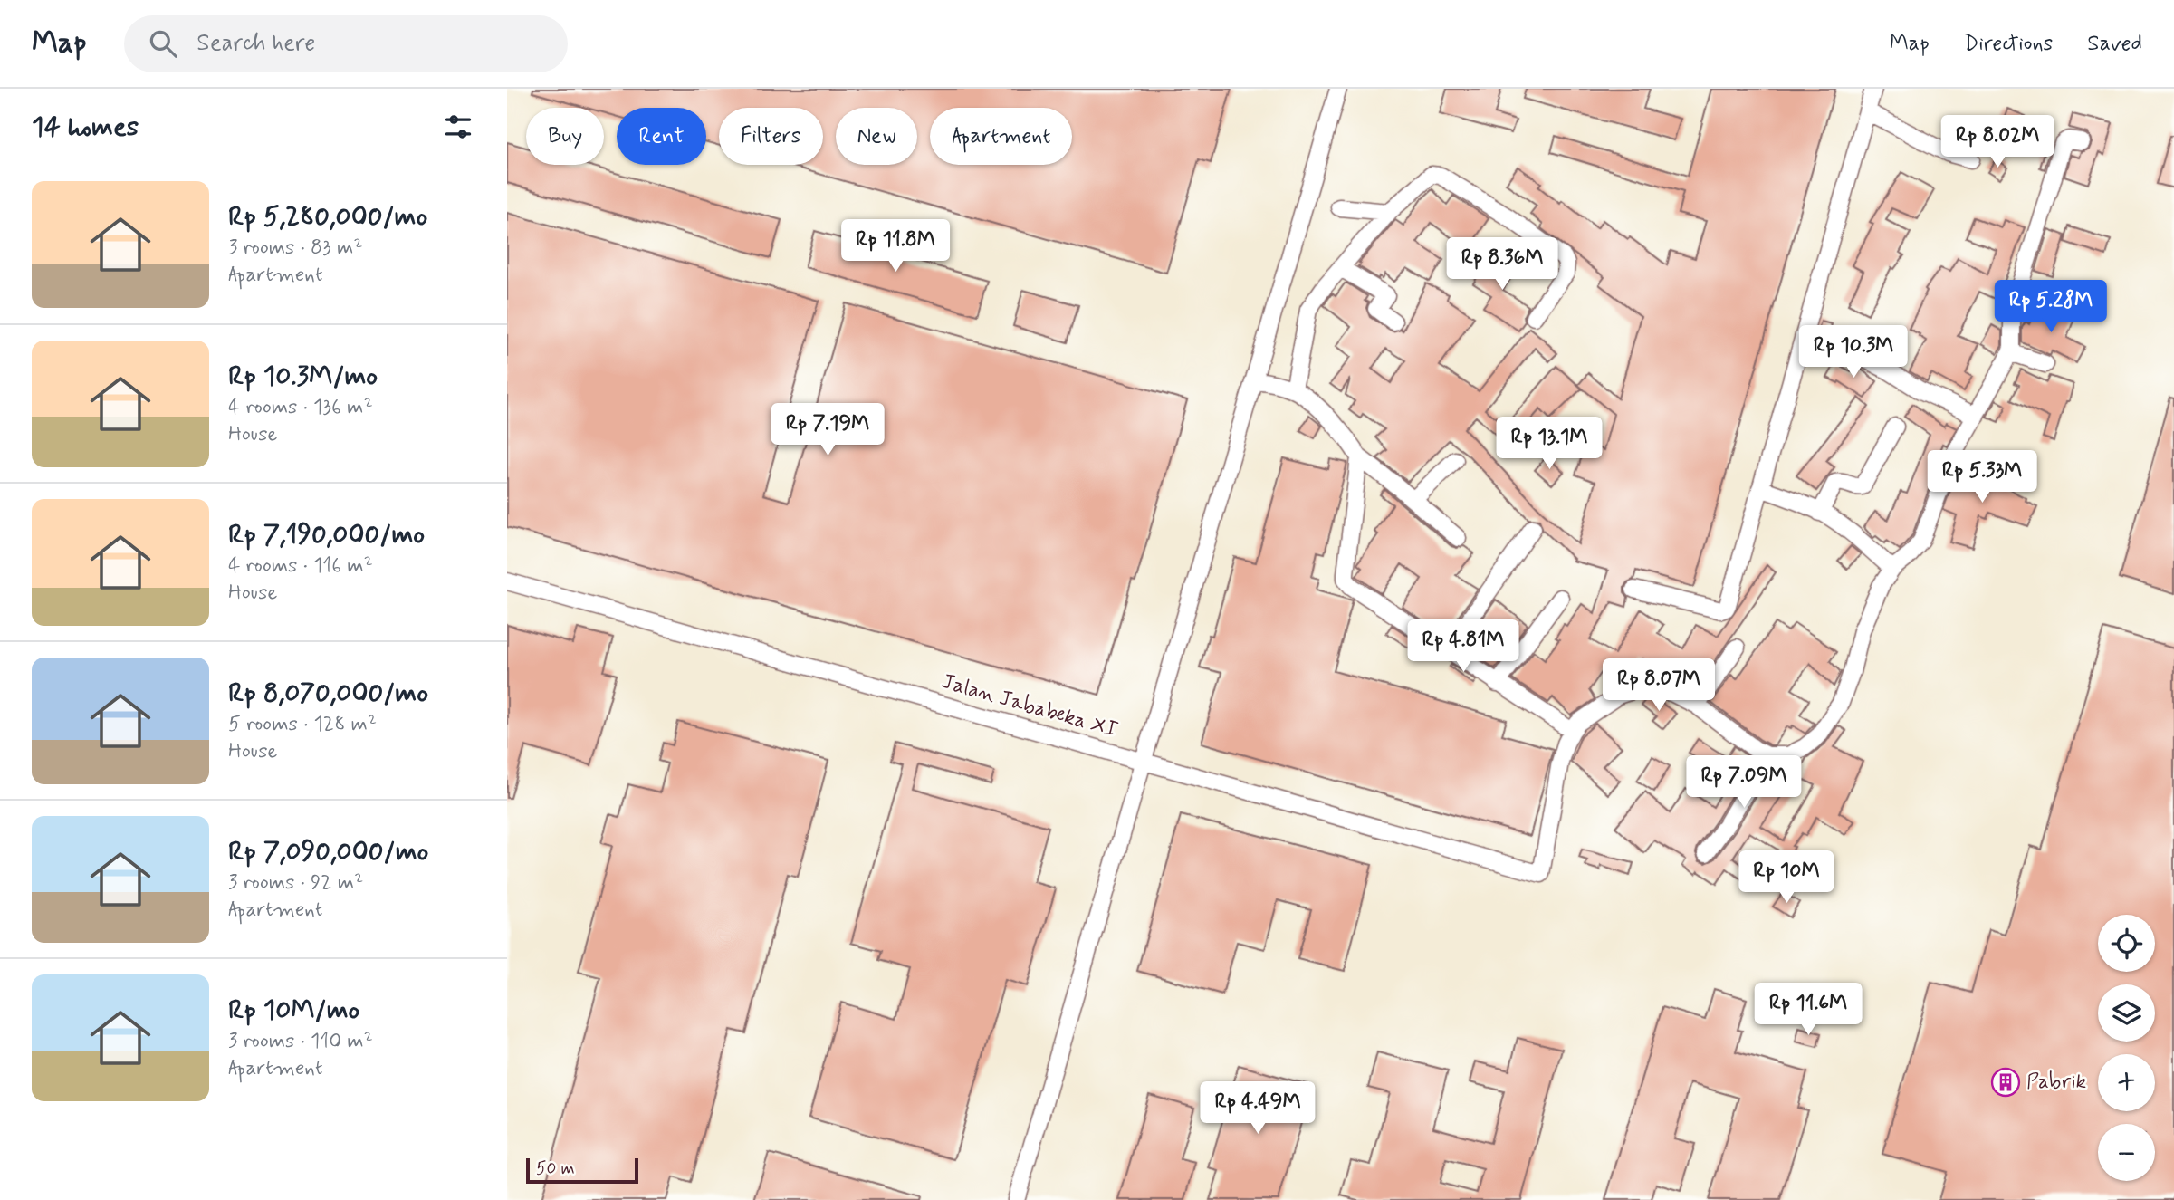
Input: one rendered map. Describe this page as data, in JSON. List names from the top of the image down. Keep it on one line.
{"streets":{"street":["Jalan Jababeka XI"]},"places":{"building":["Pabrik"]},"scale_bar":"50 m","page":{"header":"Map","search":"Search here","nav":["Map","Directions","Saved"],"heading":"14 homes","chip":["Buy","Rent","Filters","New","Apartment"],"price":["Rp 8.02M","Rp 11.8M","Rp 8.36M","Rp 5.28M","Rp 10.3M","Rp 7.19M","Rp 13.1M","Rp 5.33M","Rp 4.81M","Rp 8.07M","Rp 7.09M","Rp 10M","Rp 11.6M","Rp 4.49M"],"list":[{"name":"Rp 5,280,000/mo","note":"3 rooms · 83 m² · Apartment"},{"name":"Rp 10.3M/mo","note":"4 rooms · 136 m² · House"},{"name":"Rp 7,190,000/mo","note":"4 rooms · 116 m² · House"},{"name":"Rp 8,070,000/mo","note":"5 rooms · 128 m² · House"},{"name":"Rp 7,090,000/mo","note":"3 rooms · 92 m² · Apartment"},{"name":"Rp 10M/mo","note":"3 rooms · 110 m² · Apartment"}],"map_buttons":["+","−"],"scale":"50 m"}}
